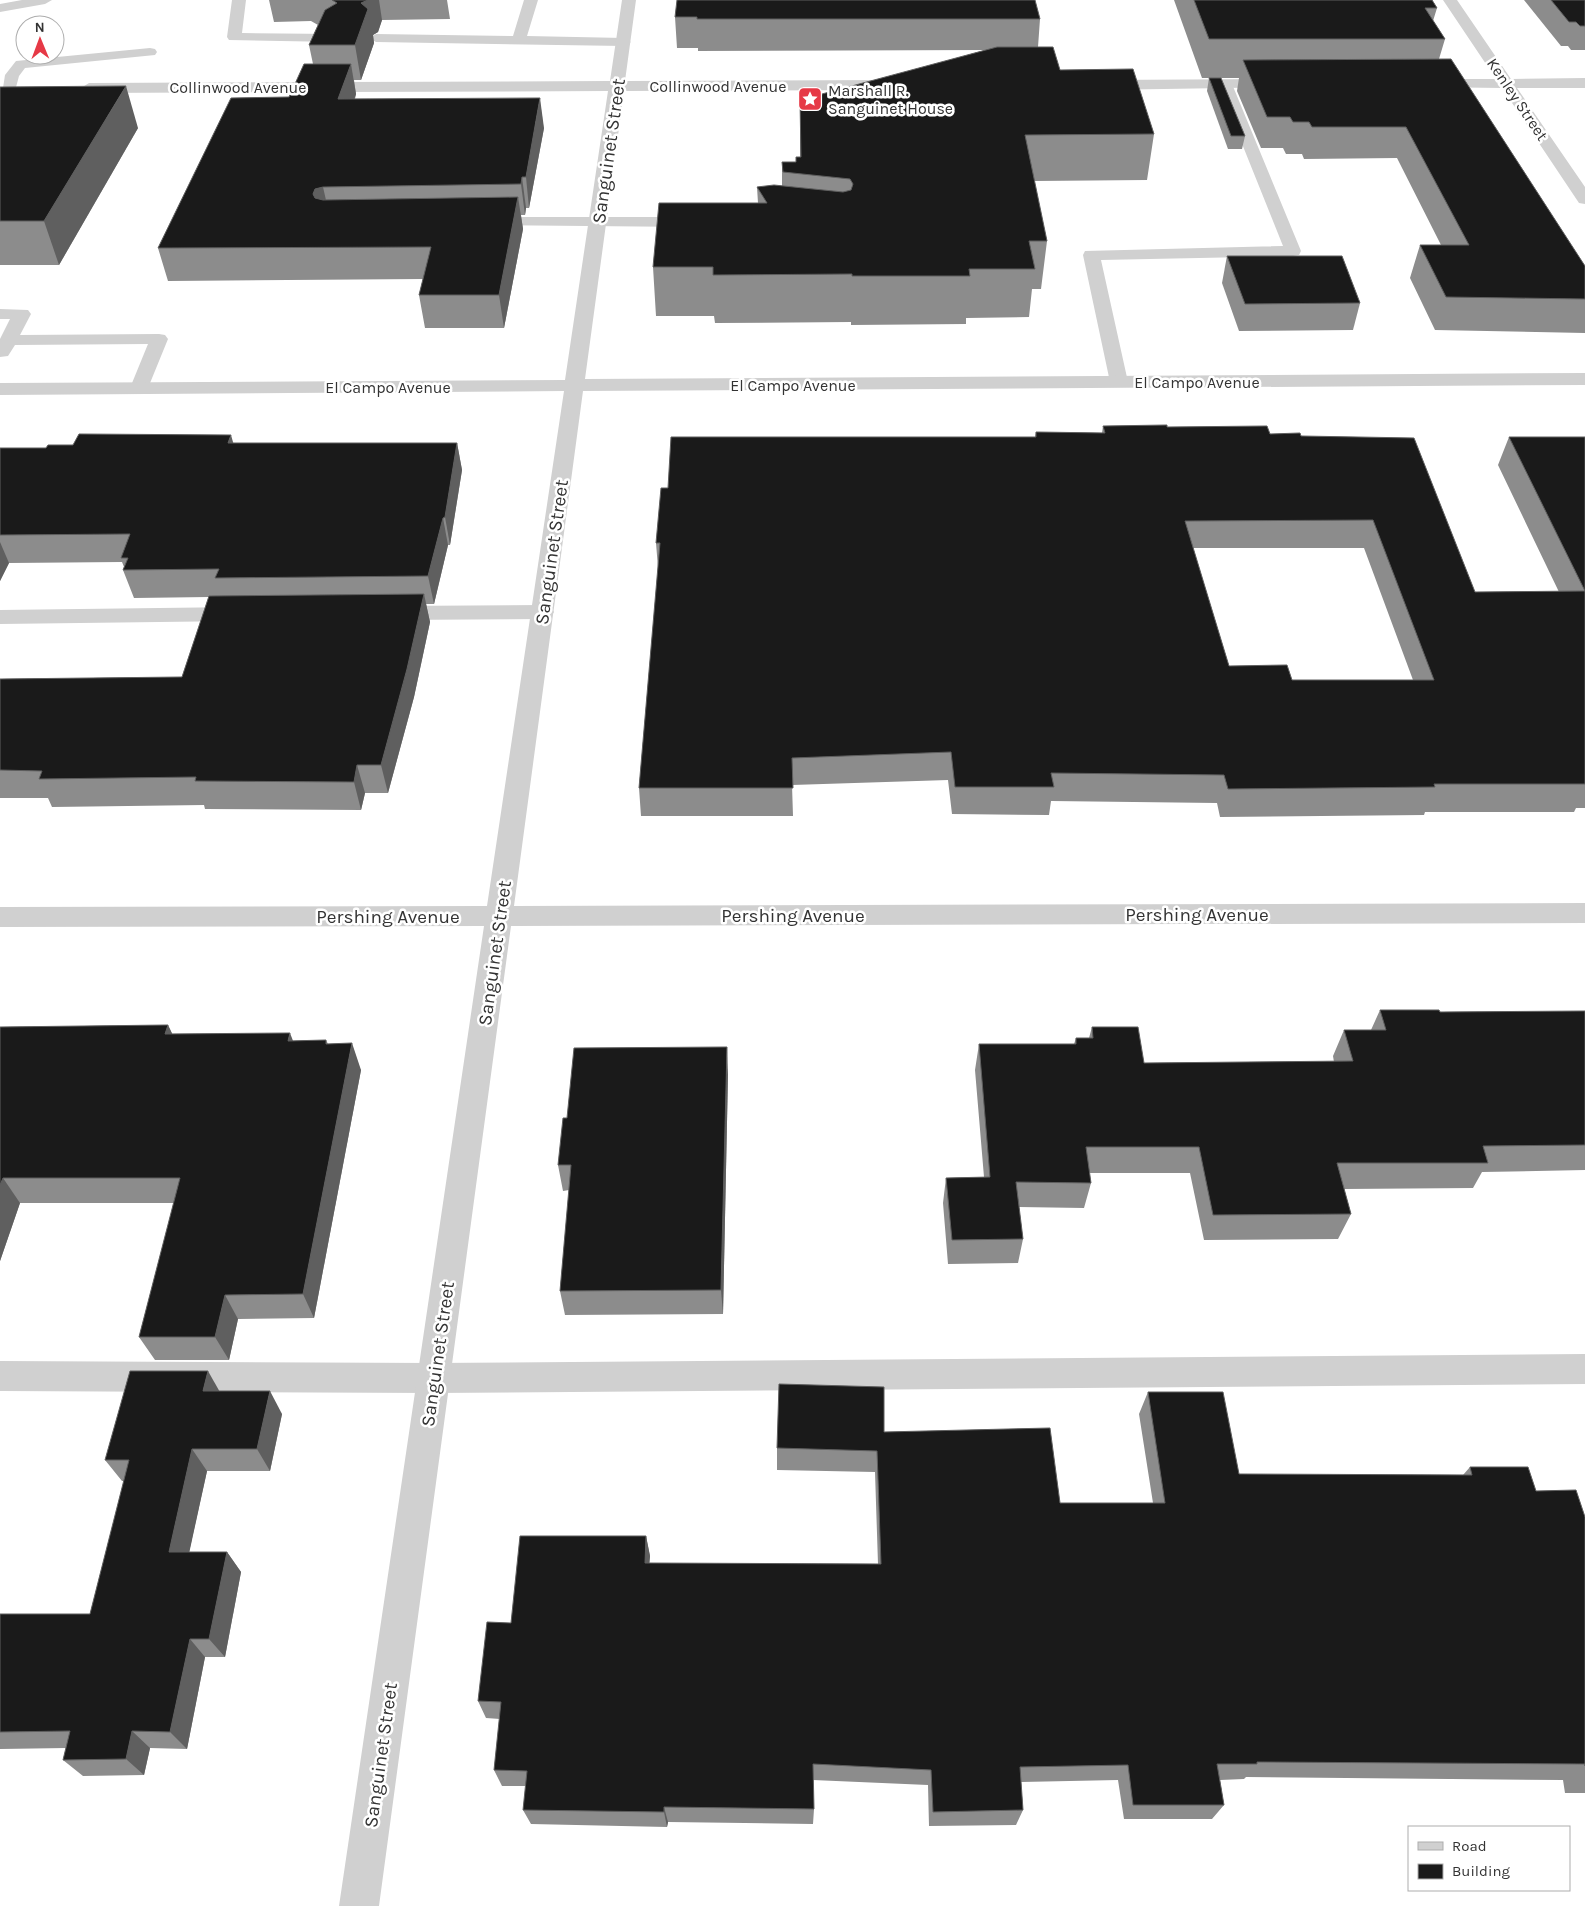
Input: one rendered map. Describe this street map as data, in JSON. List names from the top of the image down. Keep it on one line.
{"streets":{"street":["Collinwood Avenue","Kenley Street","Sanguinet Street","El Campo Avenue","Pershing Avenue"]},"crossings":[["Collinwood Avenue","Sanguinet Street"],["Sanguinet Street","El Campo Avenue"],["Sanguinet Street","Pershing Avenue"]],"places":{"place":["Marshall R. Sanguinet House"]},"legend":["Road","Building"],"north":"top"}
